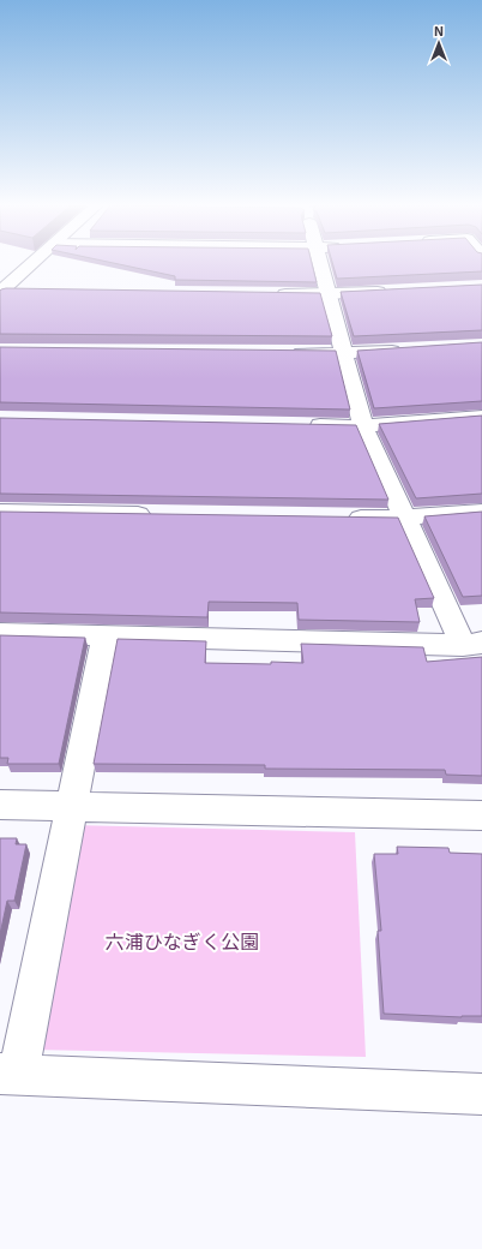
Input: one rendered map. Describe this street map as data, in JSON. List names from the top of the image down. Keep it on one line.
{"parks":["六浦ひなぎく公園"],"north":"top"}
